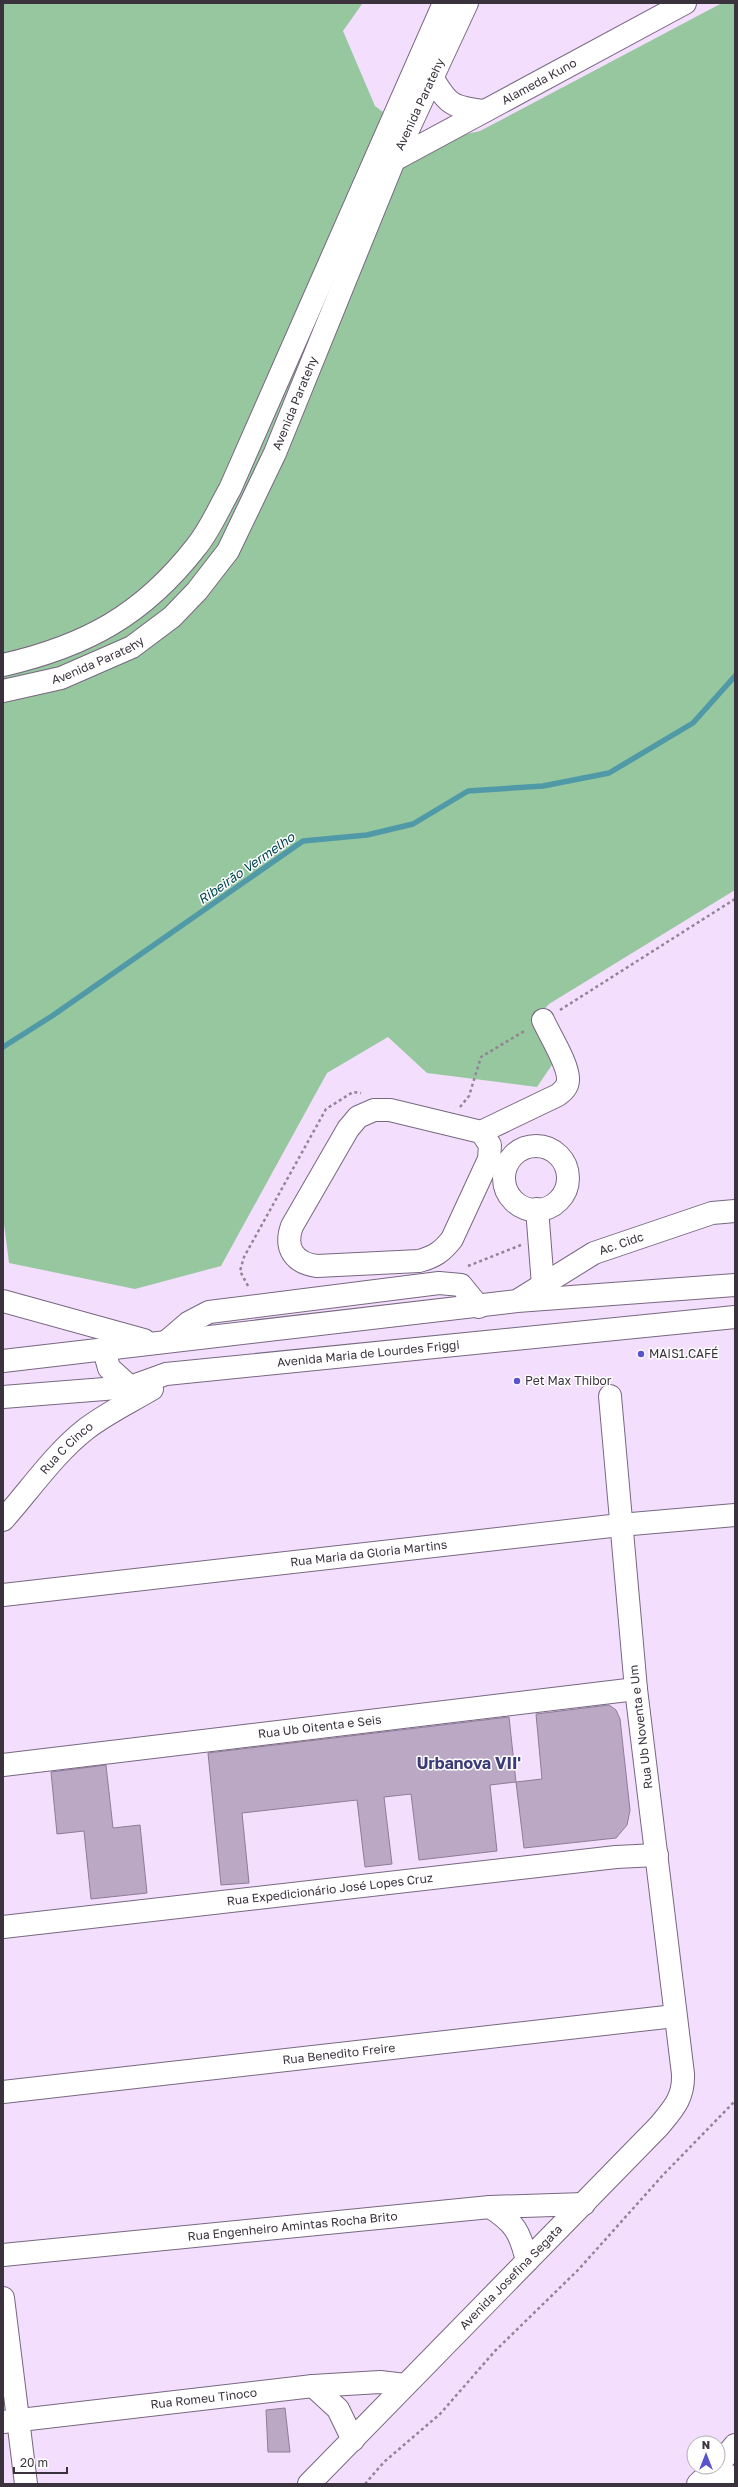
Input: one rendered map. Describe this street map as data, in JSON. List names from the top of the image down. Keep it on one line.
{"streets":{"street":["Alameda Kuno","Avenida Paratehy","Ac. Cidc","Avenida Maria de Lourdes Friggi","Rua C Cinco","Rua Maria da Gloria Martins","Rua Ub Oitenta e Seis","Rua Ub Noventa e Um","Rua Expedicionário José Lopes Cruz","Rua Benedito Freire","Rua Engenheiro Amintas Rocha Brito","Avenida Josefina Segata","Rua Romeu Tinoco"]},"crossings":[["Alameda Kuno","Avenida Paratehy"],["Avenida Maria de Lourdes Friggi","Rua C Cinco"],["Rua Maria da Gloria Martins","Rua Ub Noventa e Um"],["Rua Ub Oitenta e Seis","Rua Ub Noventa e Um"],["Rua Ub Noventa e Um","Rua Expedicionário José Lopes Cruz"],["Rua Ub Noventa e Um","Rua Benedito Freire"],["Rua Ub Noventa e Um","Avenida Josefina Segata"],["Rua Engenheiro Amintas Rocha Brito","Avenida Josefina Segata"],["Avenida Josefina Segata","Rua Romeu Tinoco"]],"districts":["Urbanova VII'"],"water":["Ribeirão Vermelho"],"places":["MAIS1.CAFÉ","Pet Max Thibor"],"scale_bar":"20 m","north":"top"}
